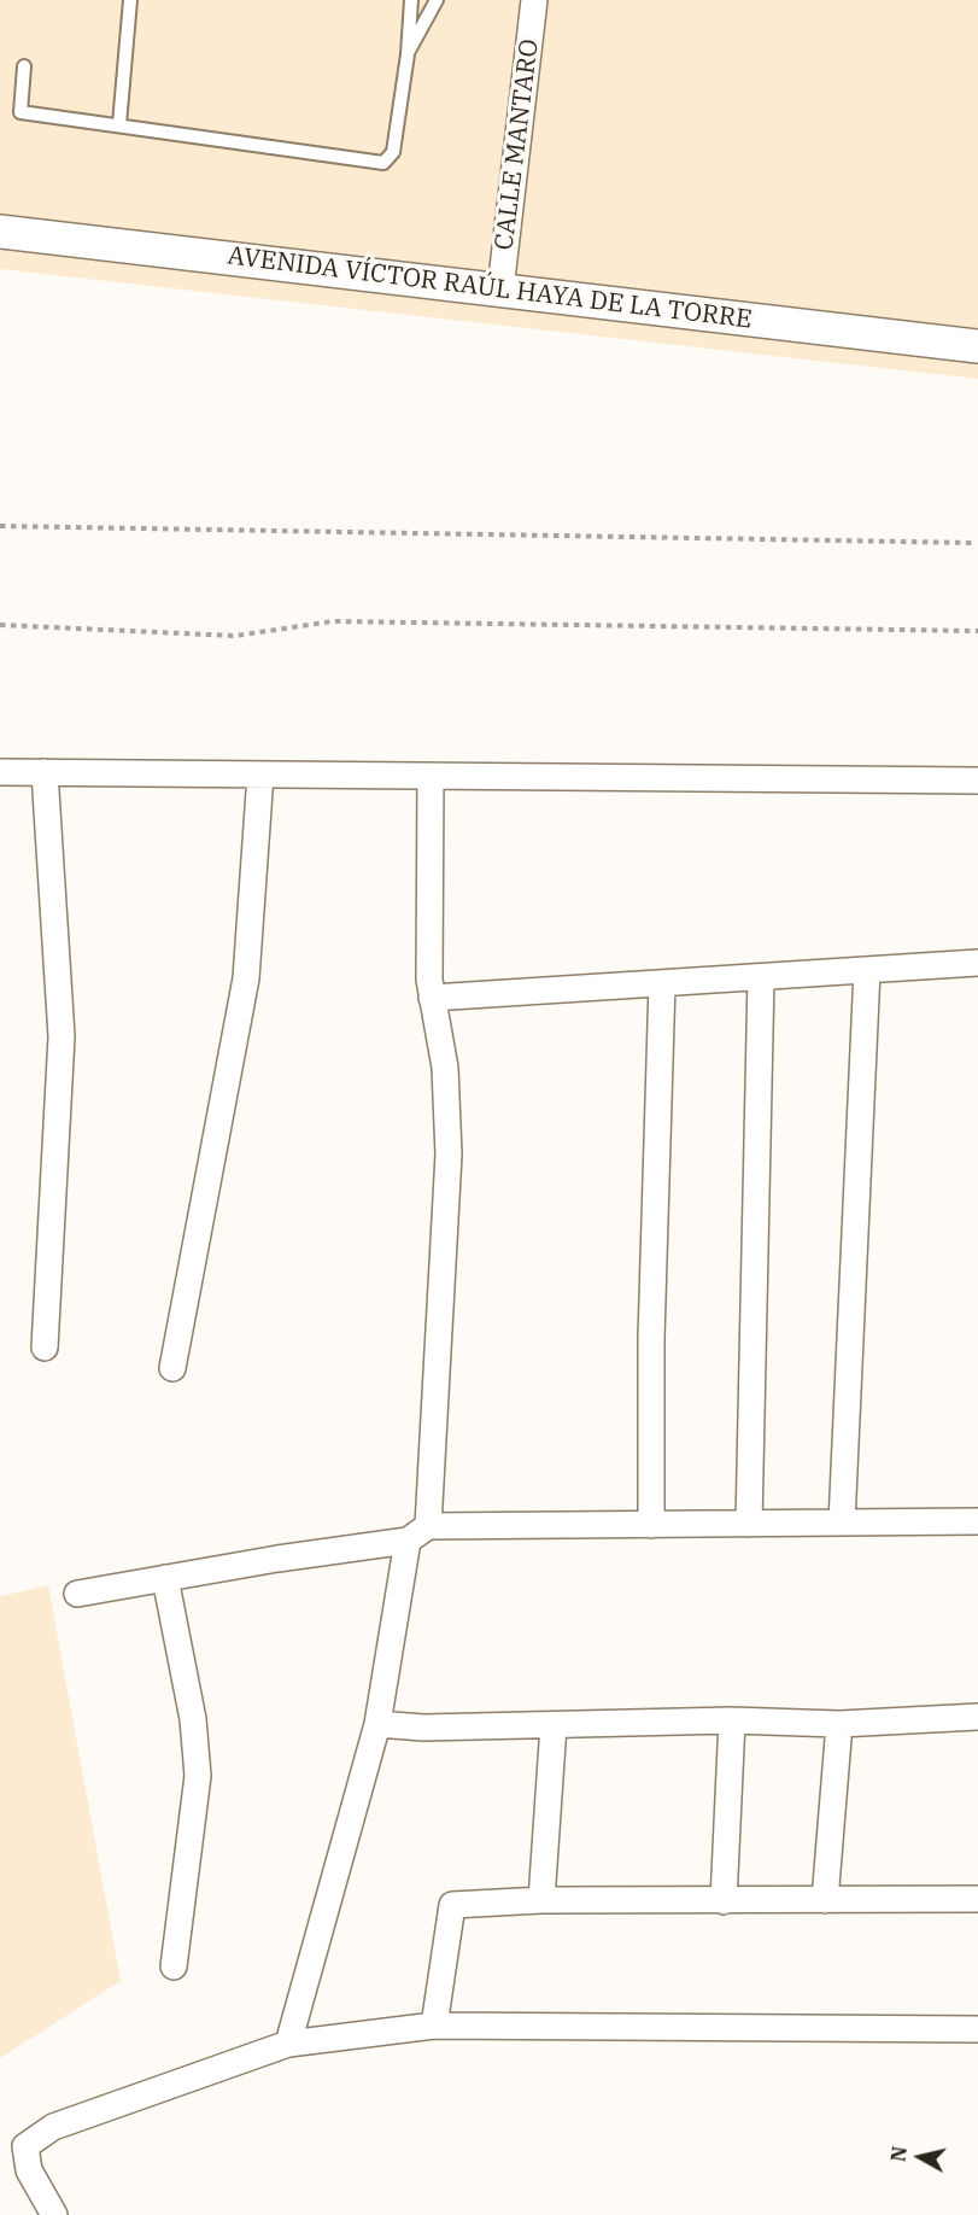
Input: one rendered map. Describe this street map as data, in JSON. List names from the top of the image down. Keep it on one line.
{"streets":{"street":["CALLE MANTARO","AVENIDA VÍCTOR RAÚL HAYA DE LA TORRE"]},"crossings":[["CALLE MANTARO","AVENIDA VÍCTOR RAÚL HAYA DE LA TORRE"]],"north":"left"}
